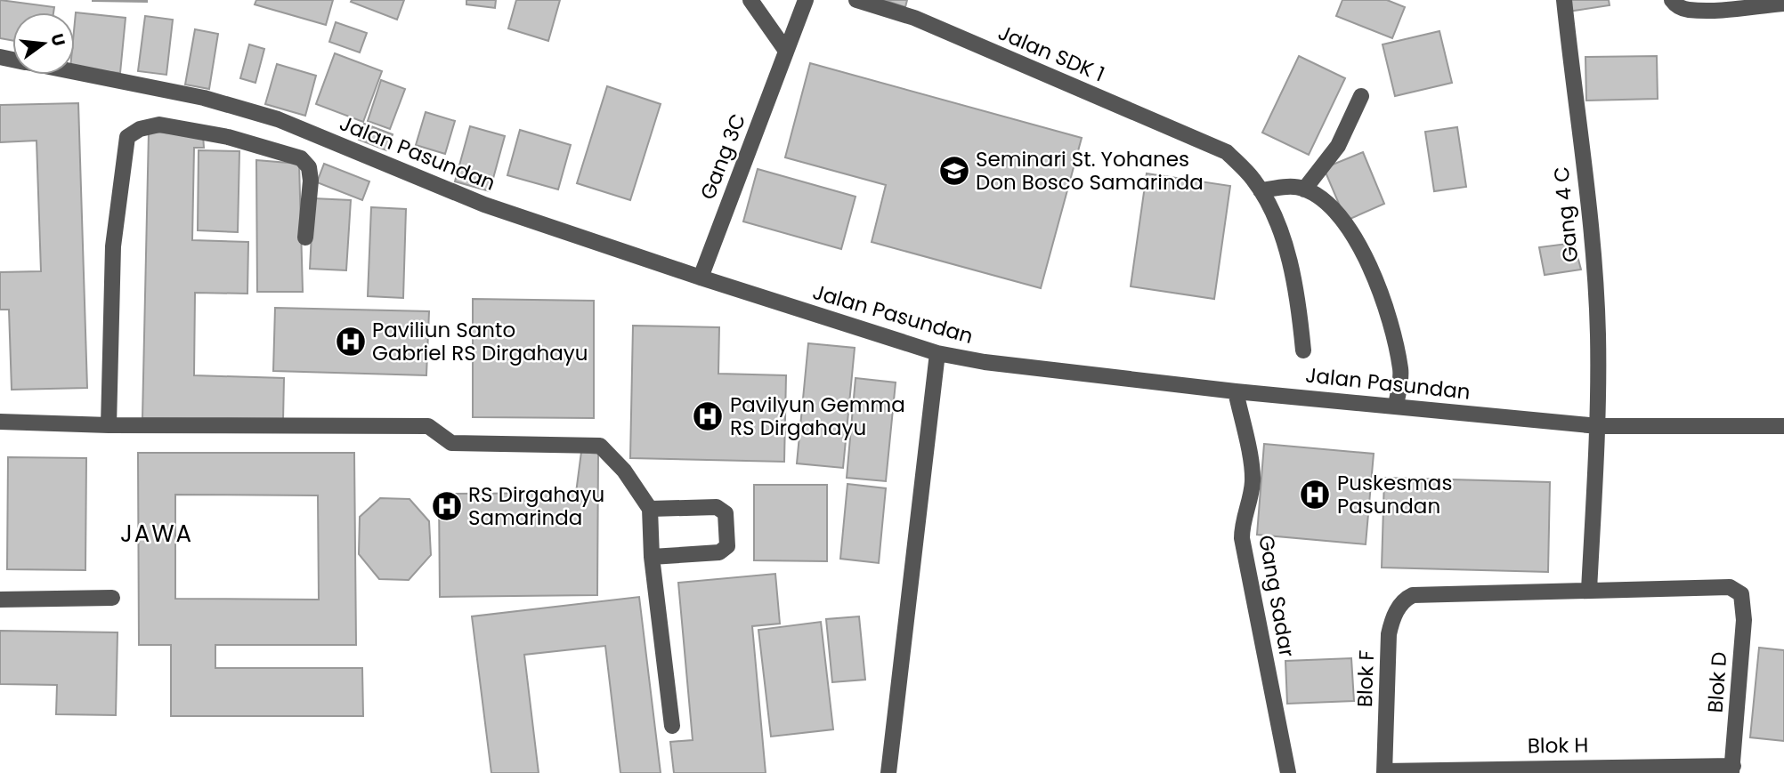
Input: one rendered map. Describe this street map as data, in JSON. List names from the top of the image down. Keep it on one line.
{"streets":{"street":["Jalan SDK 1","Jalan Pasundan","Gang 3C","Gang 4 C","Gang Sadar","Blok F","Blok D","Blok H"]},"crossings":[["Jalan Pasundan","Gang 3C"],["Jalan Pasundan","Gang 4 C"],["Jalan Pasundan","Gang Sadar"],["Gang 4 C","Blok F"],["Gang 4 C","Blok D"],["Blok F","Blok D"],["Blok F","Blok H"],["Blok D","Blok H"]],"districts":["JAWA"],"places":{"school or university":["Seminari St. Yohanes Don Bosco Samarinda"],"hospital":["Paviliun Santo Gabriel RS Dirgahayu","Pavilyun Gemma RS Dirgahayu","Puskesmas Pasundan","RS Dirgahayu Samarinda"]},"north":"right"}
